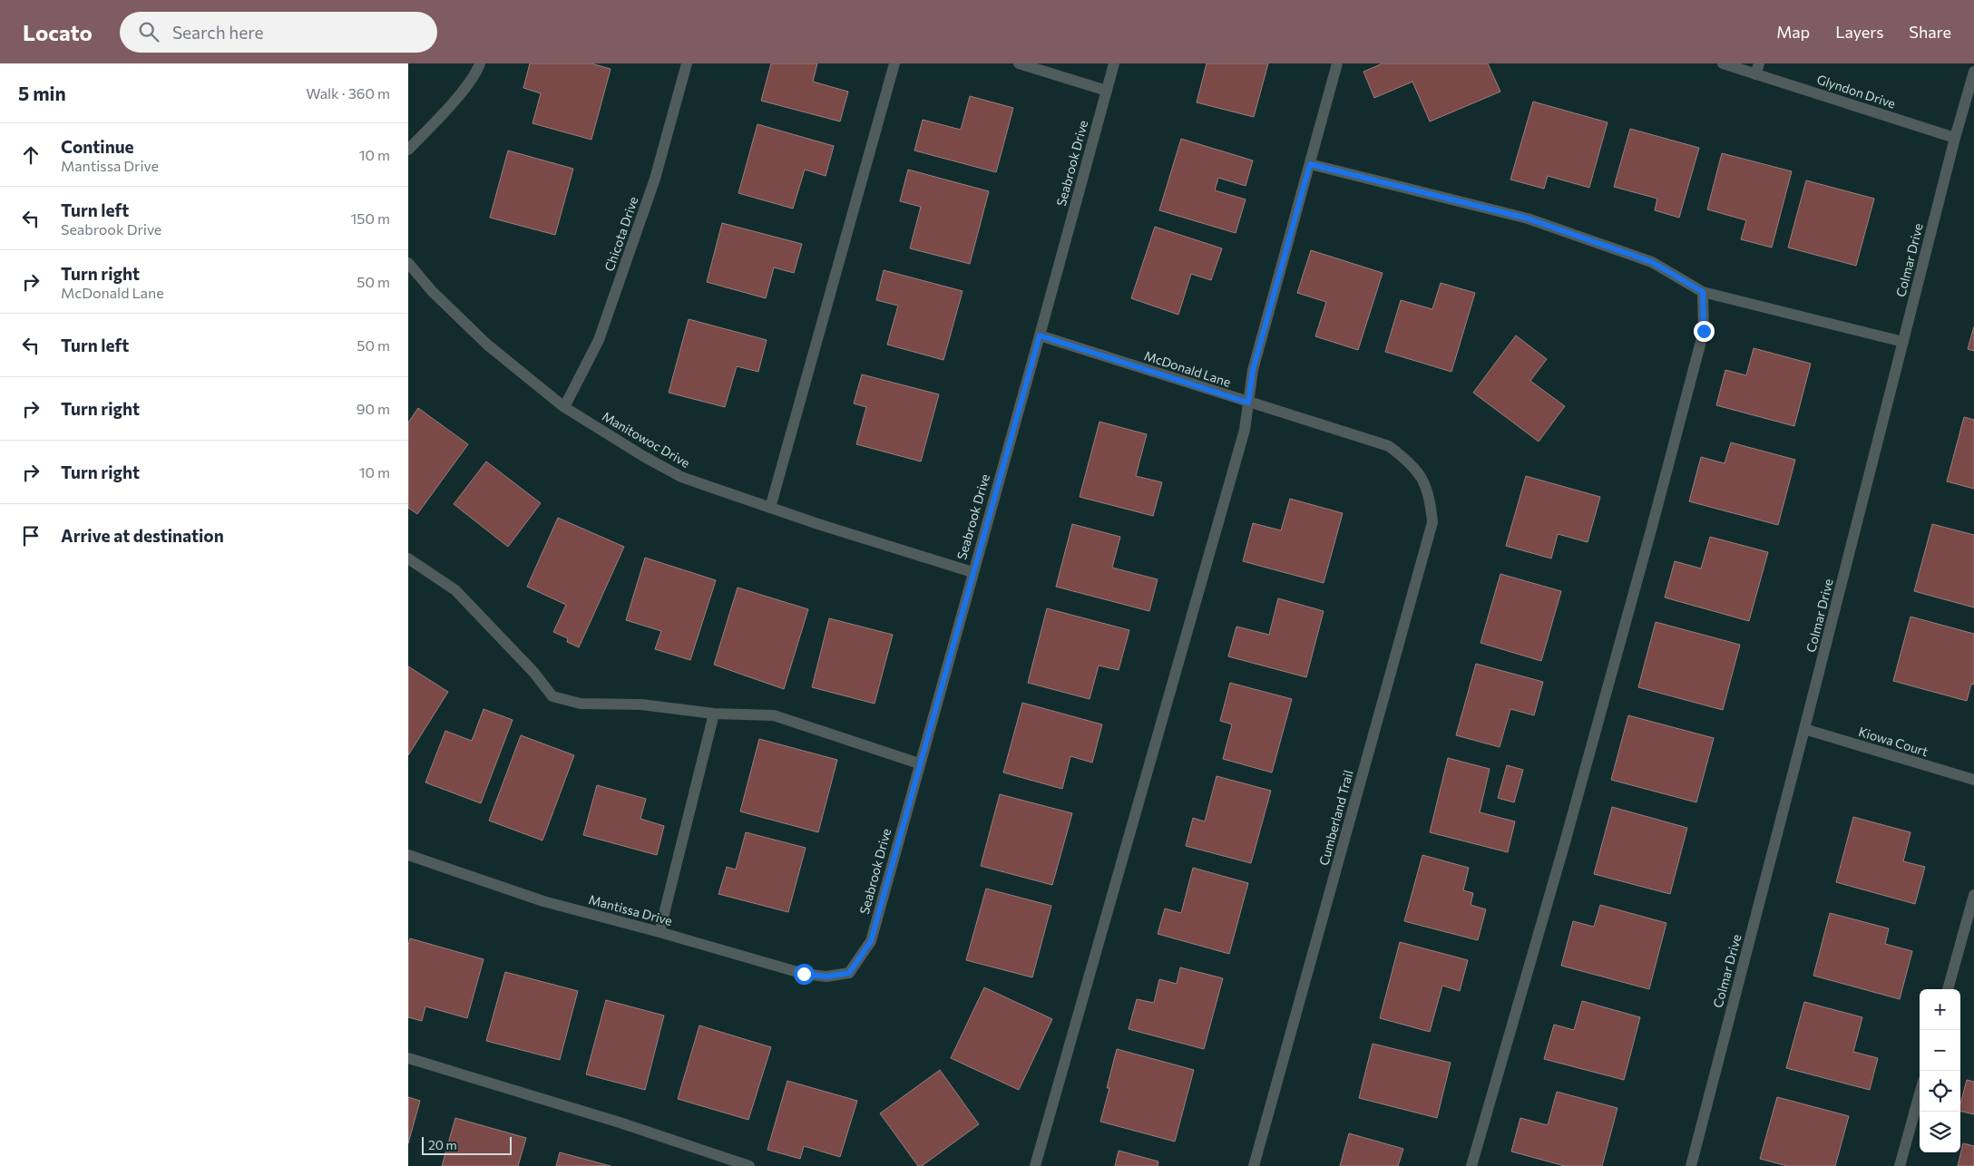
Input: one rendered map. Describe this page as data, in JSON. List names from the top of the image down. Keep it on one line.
{"streets":{"street":["Glyndon Drive","Seabrook Drive","Chicota Drive","Colmar Drive","McDonald Lane","Manitowoc Drive","Kiowa Court","Cumberland Trail","Mantissa Drive"]},"crossings":[["Glyndon Drive","Colmar Drive"],["Seabrook Drive","McDonald Lane"],["Seabrook Drive","Manitowoc Drive"],["Seabrook Drive","Mantissa Drive"],["Chicota Drive","Manitowoc Drive"],["Colmar Drive","Kiowa Court"],["McDonald Lane","Cumberland Trail"]],"scale_bar":"20 m","page":{"header":"Locato","search":"Search here","nav":["Map","Layers","Share"],"heading":["5 min","Walk · 360 m"],"list":[["Continue","Mantissa Drive","10 m"],["Turn left","Seabrook Drive","150 m"],["Turn right","McDonald Lane","50 m"],["Turn left","50 m"],["Turn right","90 m"],["Turn right","10 m"],"Arrive at destination"],"map_buttons":["+","−"],"scale":"20 m"}}
